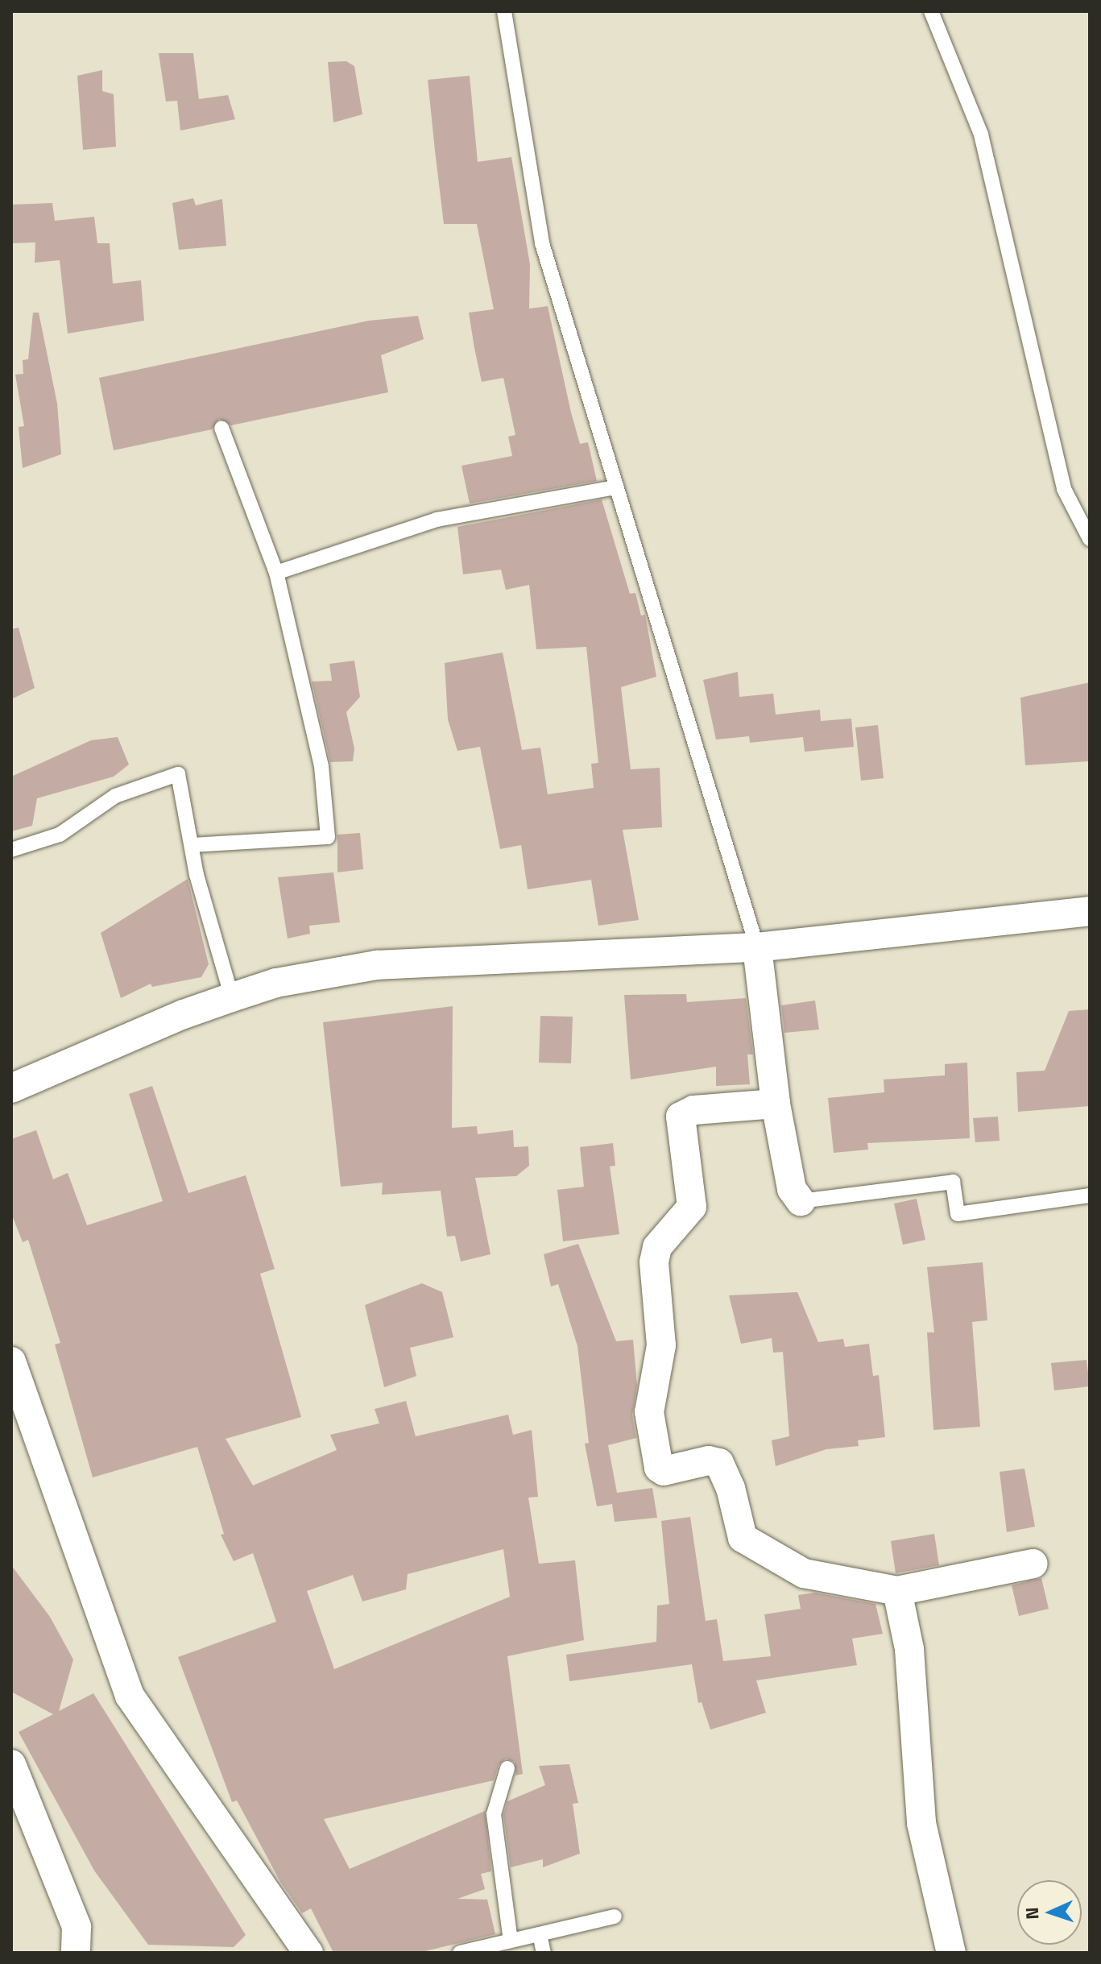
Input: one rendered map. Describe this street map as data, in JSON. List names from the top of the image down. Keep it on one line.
{"north":"left"}
